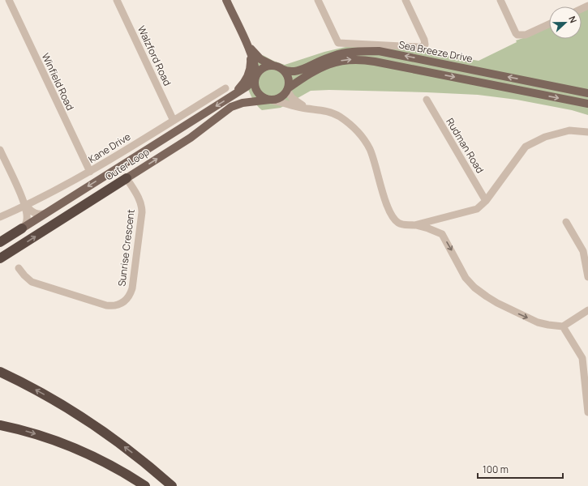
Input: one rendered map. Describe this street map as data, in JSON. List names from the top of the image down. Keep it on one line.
{"streets":{"highway":["Outer Loop"],"main road":["Sea Breeze Drive"],"street":["Walzford Road","Winfield Road","Rudman Road","Kane Drive","Sunrise Crescent"]},"crossings":[["Sea Breeze Drive","Outer Loop"],["Walzford Road","Kane Drive"],["Winfield Road","Kane Drive"],["Outer Loop","Sunrise Crescent"]],"scale_bar":"100 m","north":"right"}
